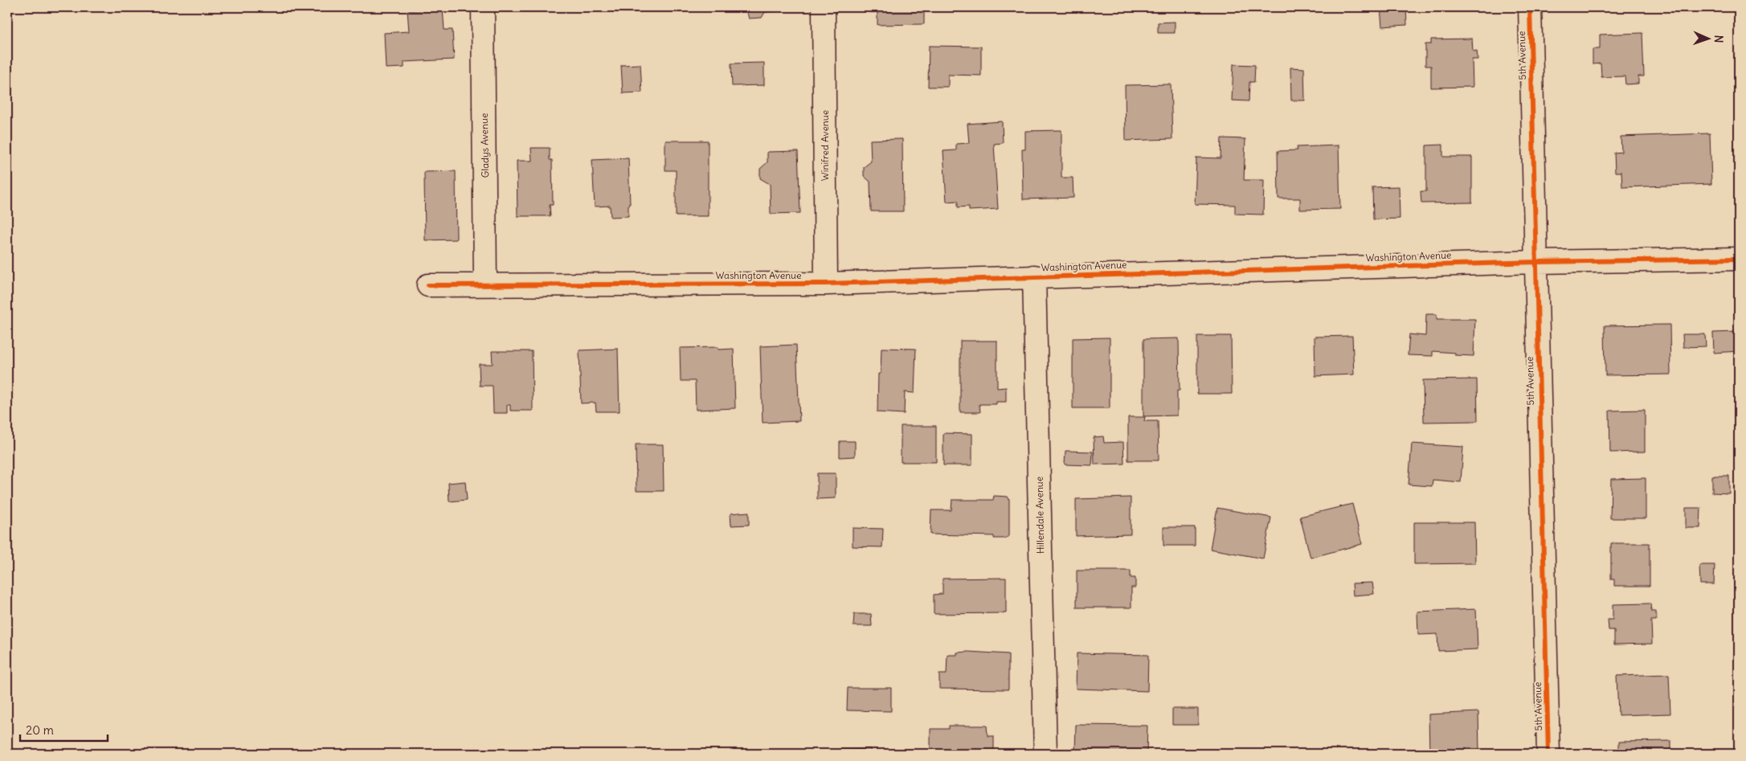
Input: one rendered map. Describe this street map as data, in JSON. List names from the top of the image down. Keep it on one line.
{"streets":{"street":["5th Avenue","Gladys Avenue","Winifred Avenue","Washington Avenue","Hillendale Avenue"]},"crossings":[["5th Avenue","Washington Avenue"],["Gladys Avenue","Washington Avenue"],["Winifred Avenue","Washington Avenue"],["Washington Avenue","Hillendale Avenue"]],"scale_bar":"20 m","north":"right"}
